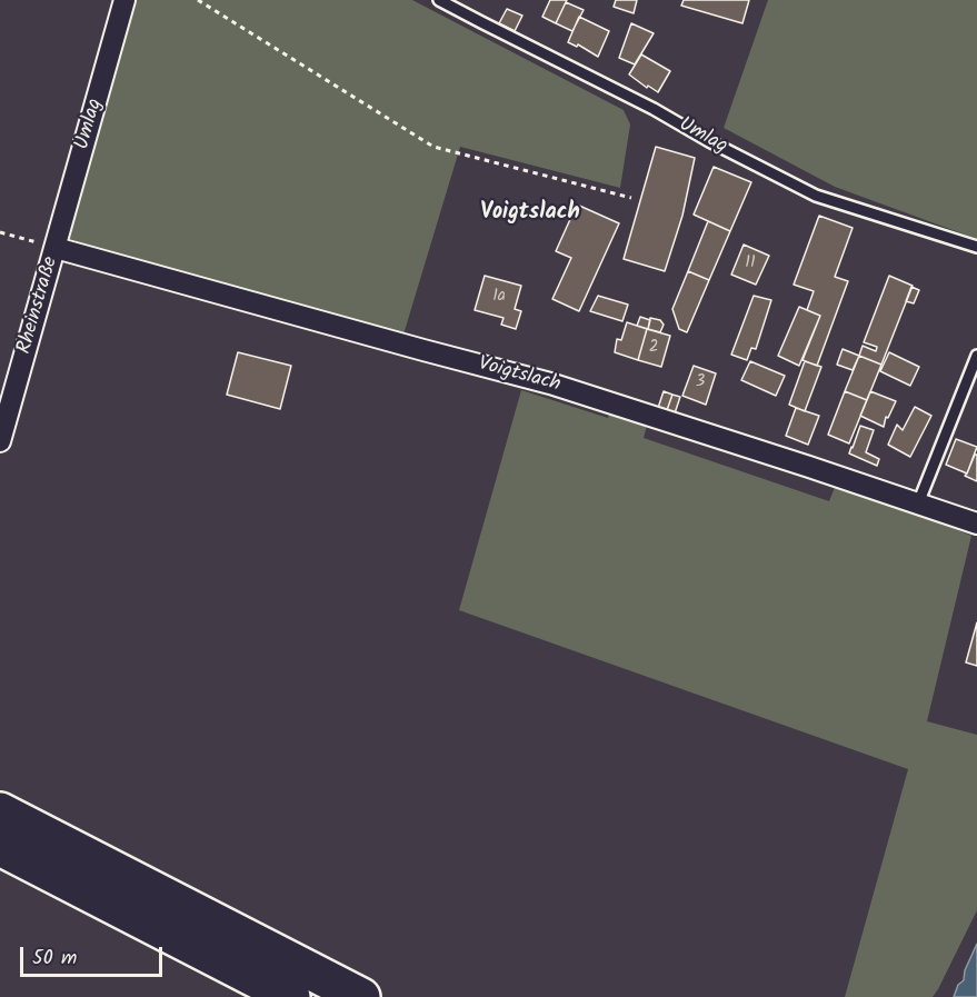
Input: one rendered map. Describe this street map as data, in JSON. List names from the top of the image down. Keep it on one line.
{"streets":{"street":["Umlag","Rheinstraße","Voigtslach"]},"crossings":[["Umlag","Rheinstraße"],["Umlag","Voigtslach"],["Rheinstraße","Voigtslach"]],"districts":["Voigtslach"],"house_numbers":["11","1a","2","3"],"scale_bar":"50 m"}
